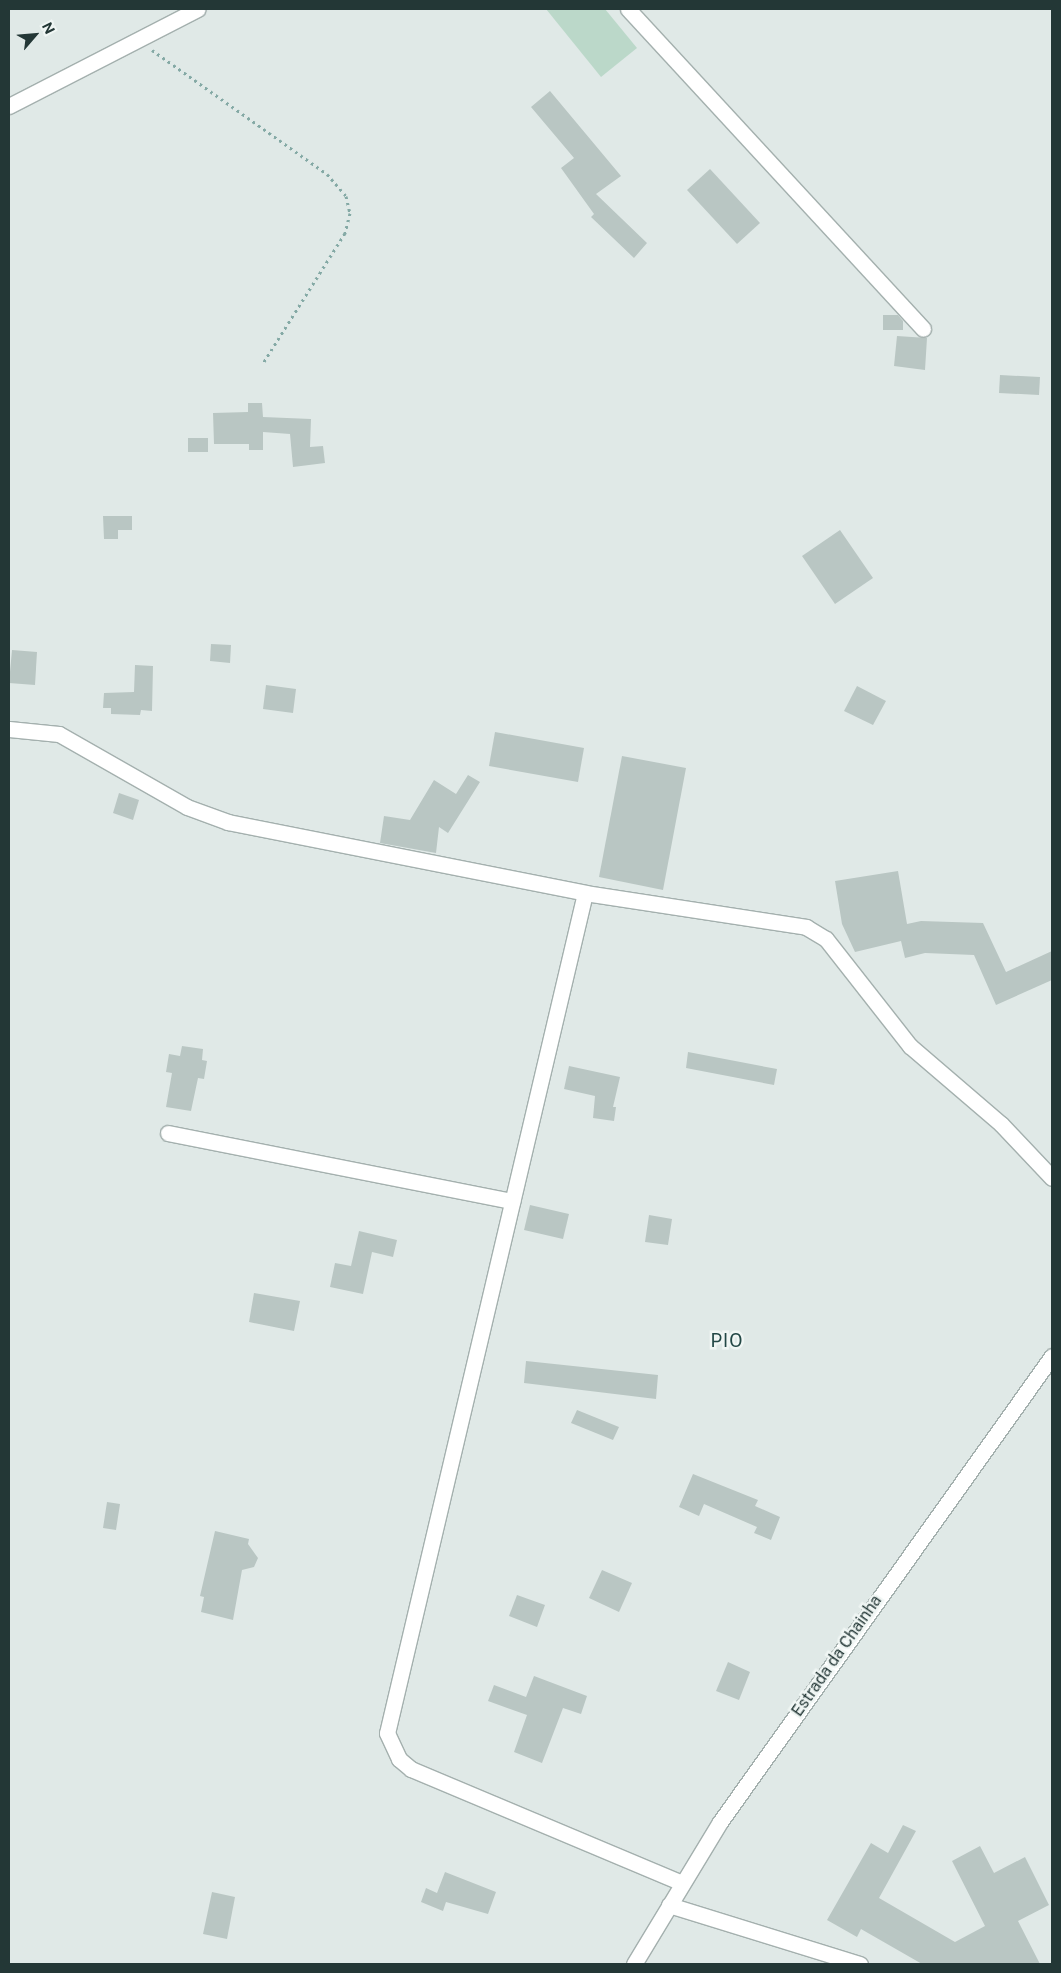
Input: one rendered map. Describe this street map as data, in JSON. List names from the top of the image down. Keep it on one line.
{"streets":{"street":["Estrada da Chainha"]},"districts":["PIO"],"north":"top right"}
